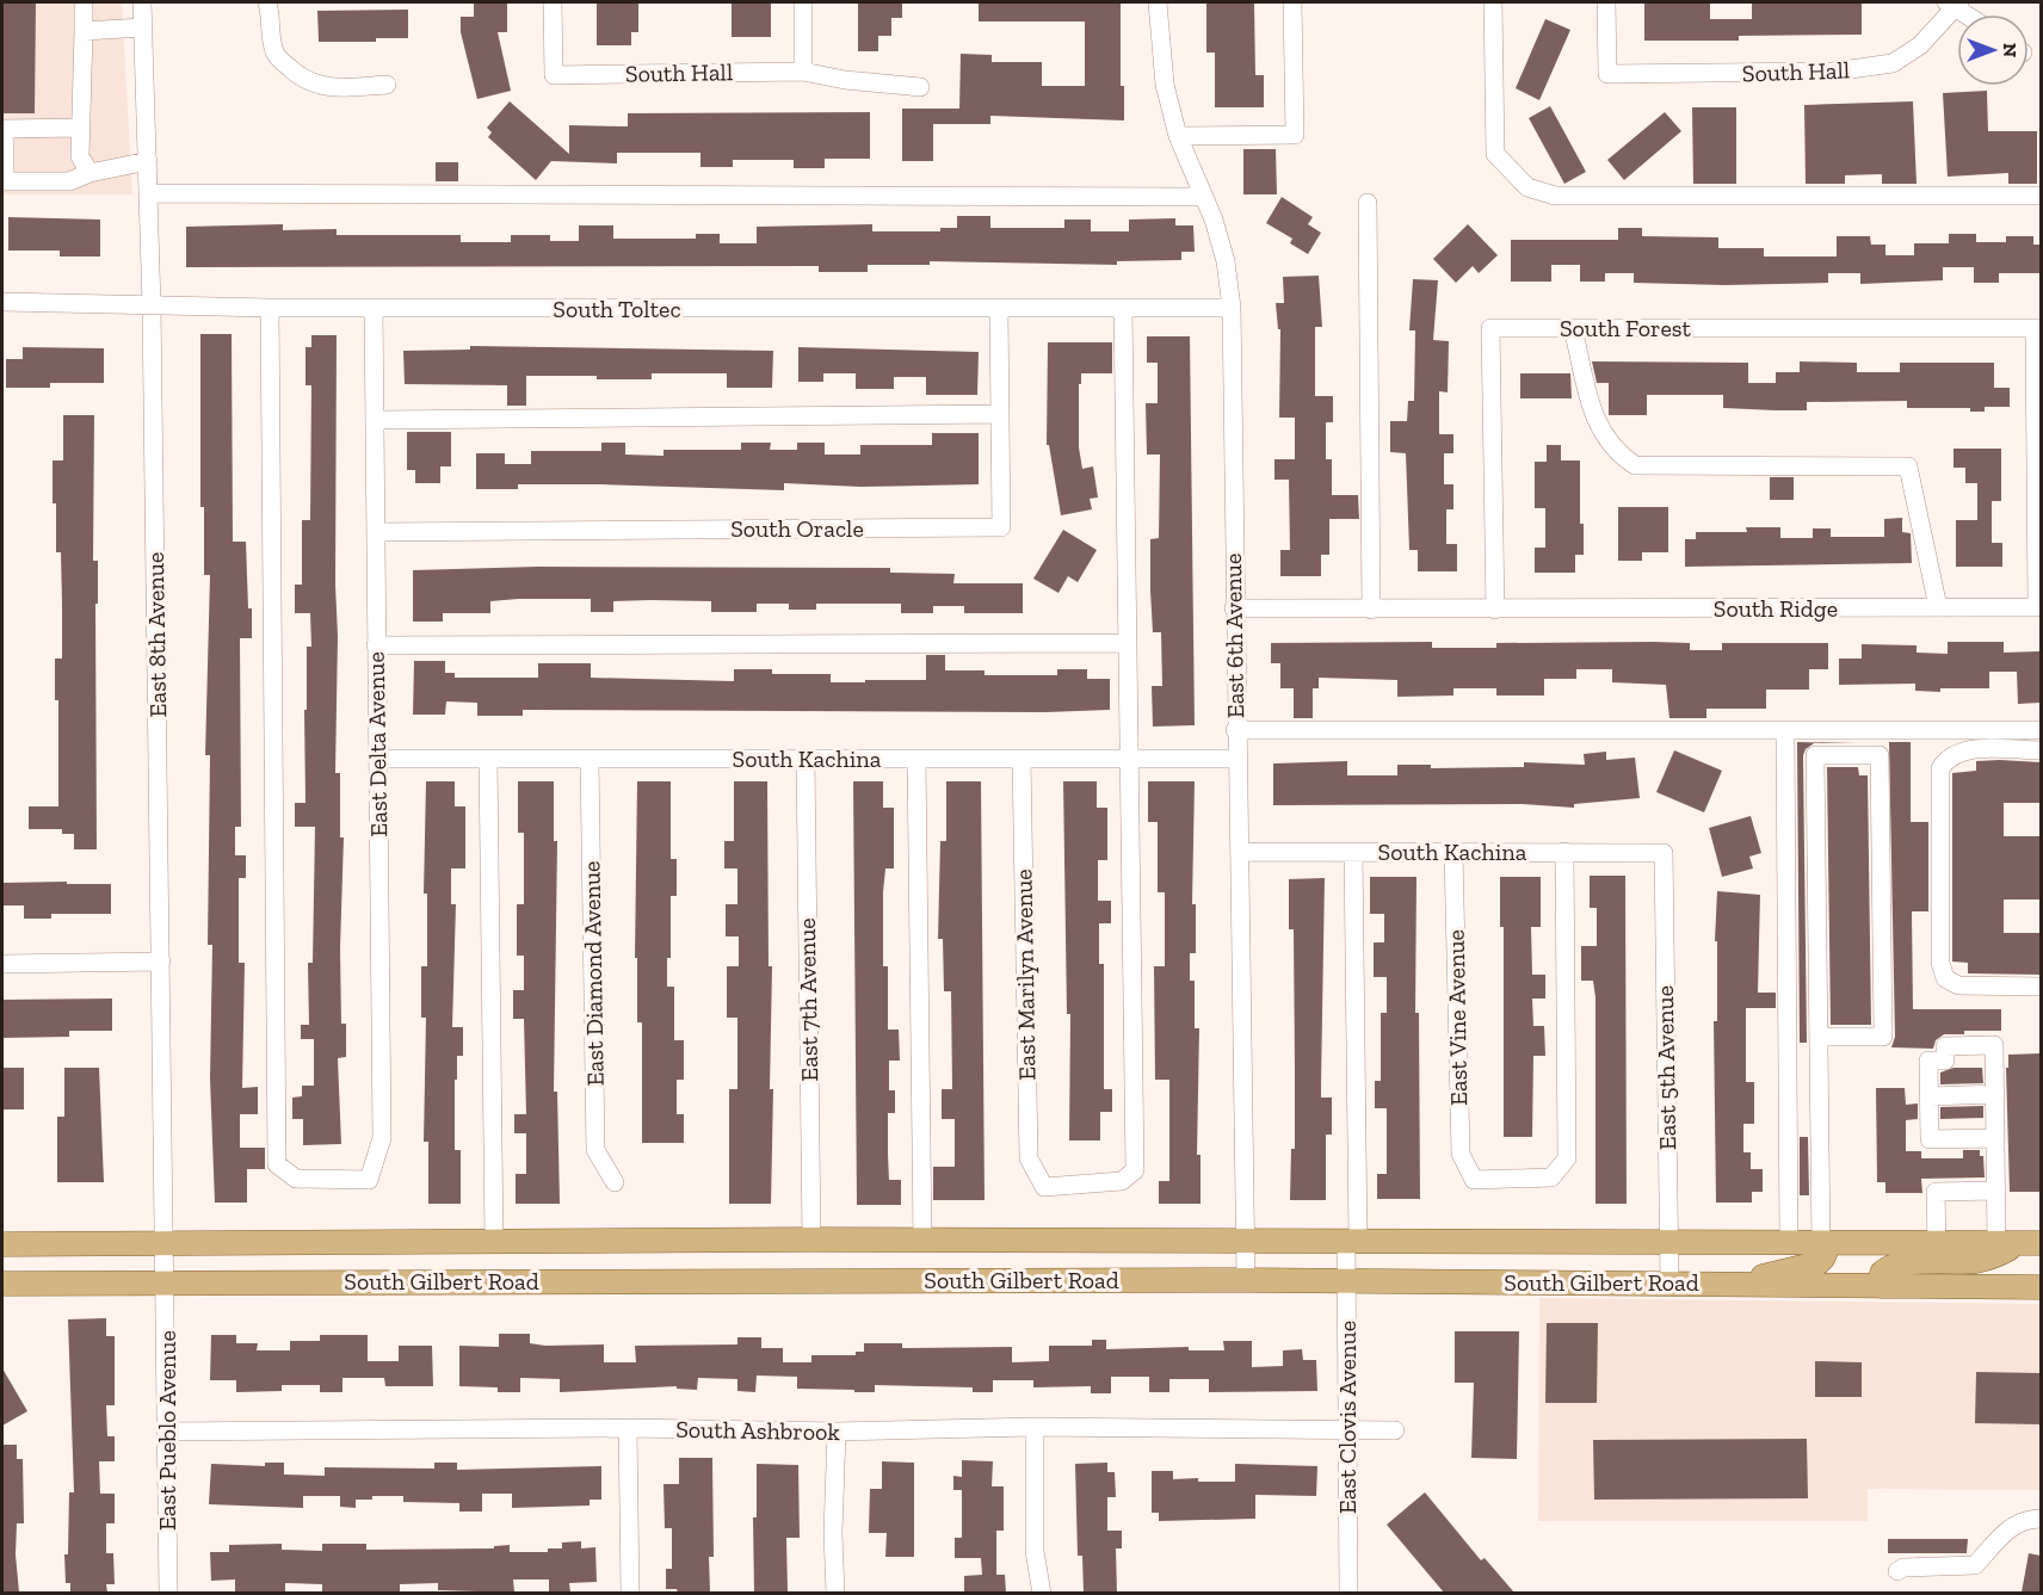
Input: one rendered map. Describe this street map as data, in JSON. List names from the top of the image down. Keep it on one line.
{"streets":{"main road":["South Gilbert Road"],"street":["South Hall","South Toltec","South Forest","South Oracle","South Ridge","East 8th Avenue","East 6th Avenue","East Delta Avenue","South Kachina","East Diamond Avenue","East Marilyn Avenue","East 7th Avenue","East Vine Avenue","East 5th Avenue","East Clovis Avenue","East Pueblo Avenue","South Ashbrook"]},"crossings":[["South Toltec","South Oracle"],["South Toltec","East 8th Avenue"],["South Toltec","East 6th Avenue"],["South Toltec","East Delta Avenue"],["South Forest","South Ridge"],["South Oracle","East Delta Avenue"],["South Ridge","East 6th Avenue"],["East 8th Avenue","South Gilbert Road"],["East 8th Avenue","East Pueblo Avenue"],["East 6th Avenue","South Kachina"],["East 6th Avenue","South Gilbert Road"],["East Delta Avenue","South Kachina"],["South Kachina","East Diamond Avenue"],["South Kachina","East Marilyn Avenue"],["South Kachina","East 7th Avenue"],["South Kachina","East Vine Avenue"],["South Kachina","East 5th Avenue"],["South Kachina","East Clovis Avenue"],["East 7th Avenue","South Gilbert Road"],["East 5th Avenue","South Gilbert Road"],["South Gilbert Road","East Clovis Avenue"],["South Gilbert Road","East Pueblo Avenue"],["East Clovis Avenue","South Ashbrook"],["East Pueblo Avenue","South Ashbrook"]],"north":"right"}
